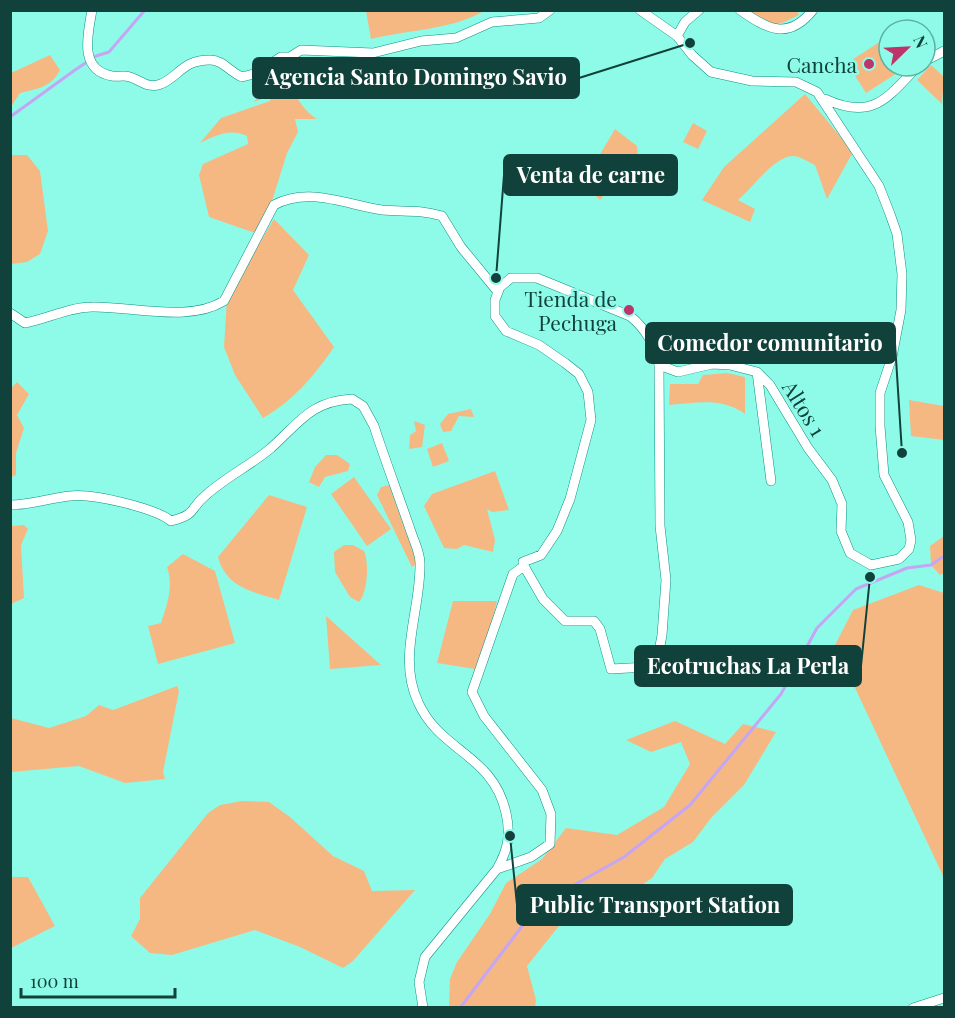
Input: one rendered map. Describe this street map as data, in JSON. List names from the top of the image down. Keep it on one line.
{"streets":{"street":["Altos 1"]},"places":["Agencia Santo Domingo Savio","Cancha","Venta de carne","Tienda de Pechuga","Comedor comunitario","Ecotruchas La Perla","Public Transport Station"],"scale_bar":"100 m","north":"top right"}
